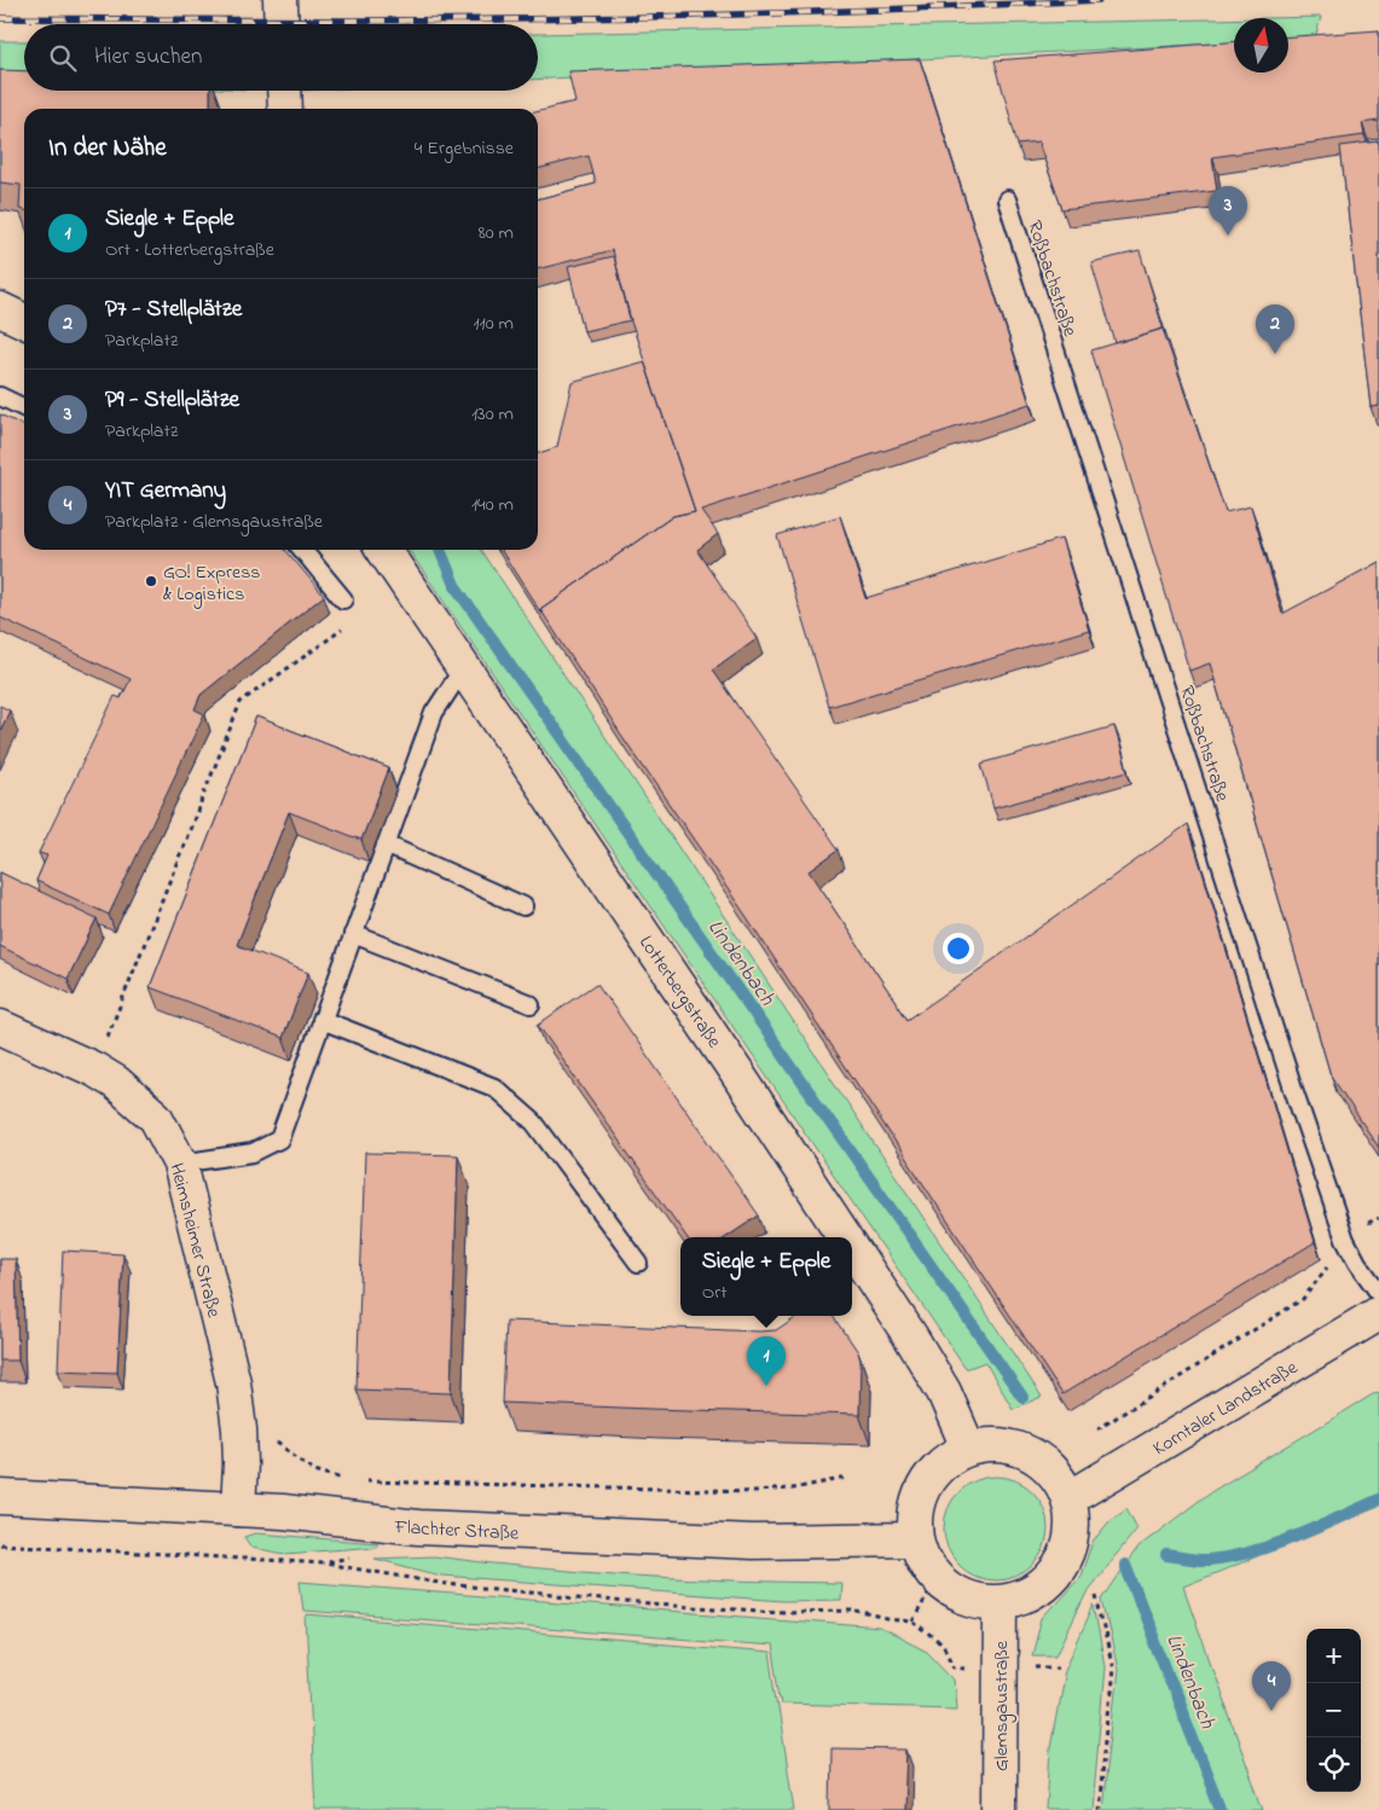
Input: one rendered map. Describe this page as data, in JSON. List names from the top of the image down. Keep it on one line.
{"streets":{"main road":["Lotterbergstraße","Heimsheimer Straße","Korntaler Landstraße","Flachter Straße","Glemsgaustraße"],"lane":["Roßbachstraße"]},"crossings":[["Lotterbergstraße","Korntaler Landstraße"],["Lotterbergstraße","Flachter Straße"],["Lotterbergstraße","Glemsgaustraße"],["Heimsheimer Straße","Flachter Straße"],["Korntaler Landstraße","Flachter Straße"],["Korntaler Landstraße","Glemsgaustraße"],["Flachter Straße","Glemsgaustraße"]],"water":["Lindenbach"],"places":["GO! Express & Logistics"],"north":"top","page":{"search":"Hier suchen","heading":["In der Nähe","4 Ergebnisse"],"pins":["3","2","1","4"],"list":[{"mark":"1","name":"Siegle + Epple","note":"Ort · Lotterbergstraße","value":"80 m"},{"mark":"2","name":"P7 - Stellplätze","note":"Parkplatz","value":"110 m"},{"mark":"3","name":"P9 - Stellplätze","note":"Parkplatz","value":"130 m"},{"mark":"4","name":"YIT Germany","note":"Parkplatz · Glemsgaustraße","value":"140 m"}],"popup":["Siegle + Epple","Ort"],"map_buttons":["+","−"]}}
